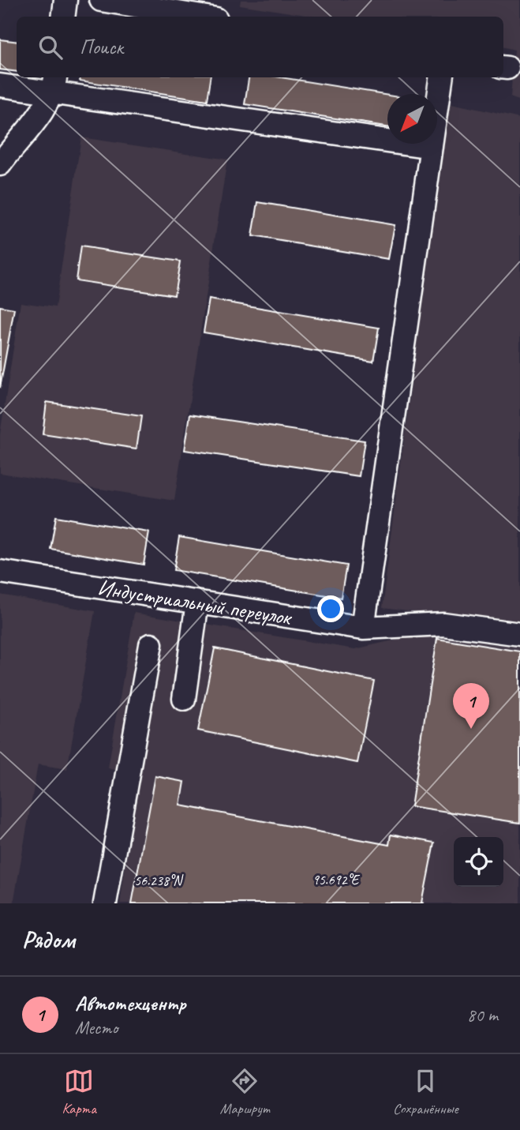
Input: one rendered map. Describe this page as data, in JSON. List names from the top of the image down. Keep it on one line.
{"streets":{"street":["Индустриальный переулок"]},"north":"bottom left","page":{"search":"Поиск","pins":"1","heading":"Рядом","list":[{"mark":"1","name":"Автотехцентр","note":"Место","value":"80 m"}],"nav":["Карта","Маршрут","Сохранённые"]},"coordinates":["95.692°E","56.238°N"]}
